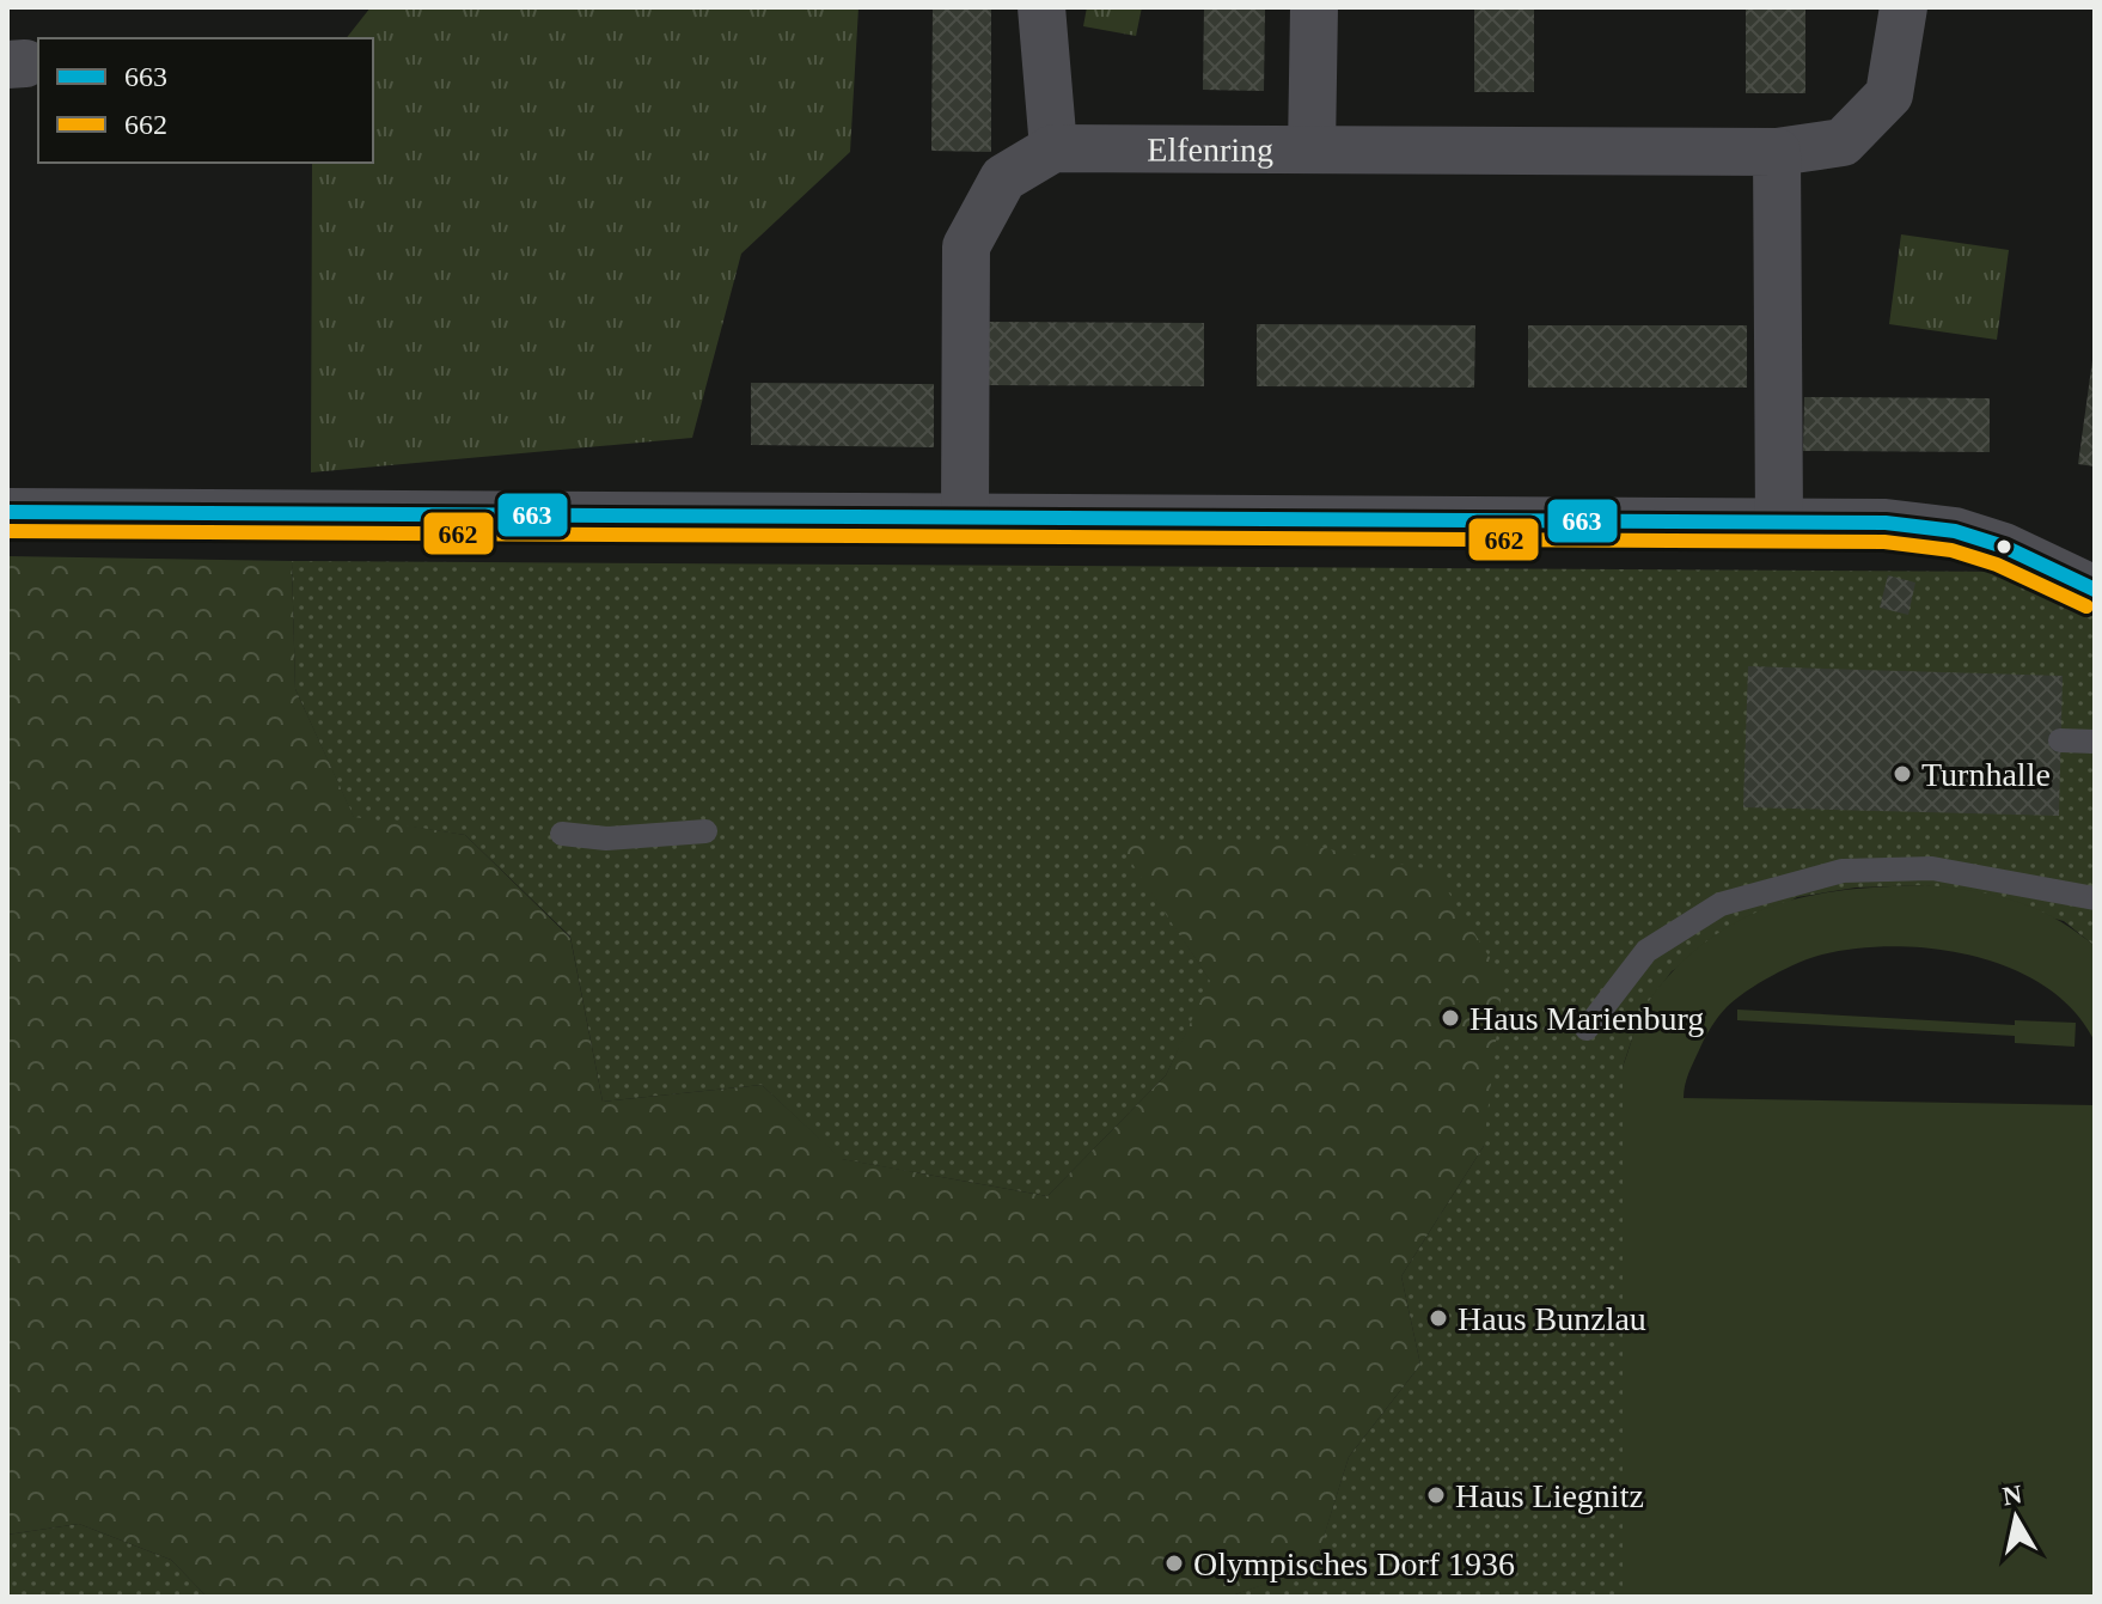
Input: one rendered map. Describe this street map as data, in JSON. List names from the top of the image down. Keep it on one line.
{"streets":{"street":["Elfenring"]},"places":["Turnhalle","Haus Marienburg","Haus Bunzlau","Haus Liegnitz","Olympisches Dorf 1936"],"lines":["transit line 663","transit line 662"],"legend":["663","662"],"north":"top"}
